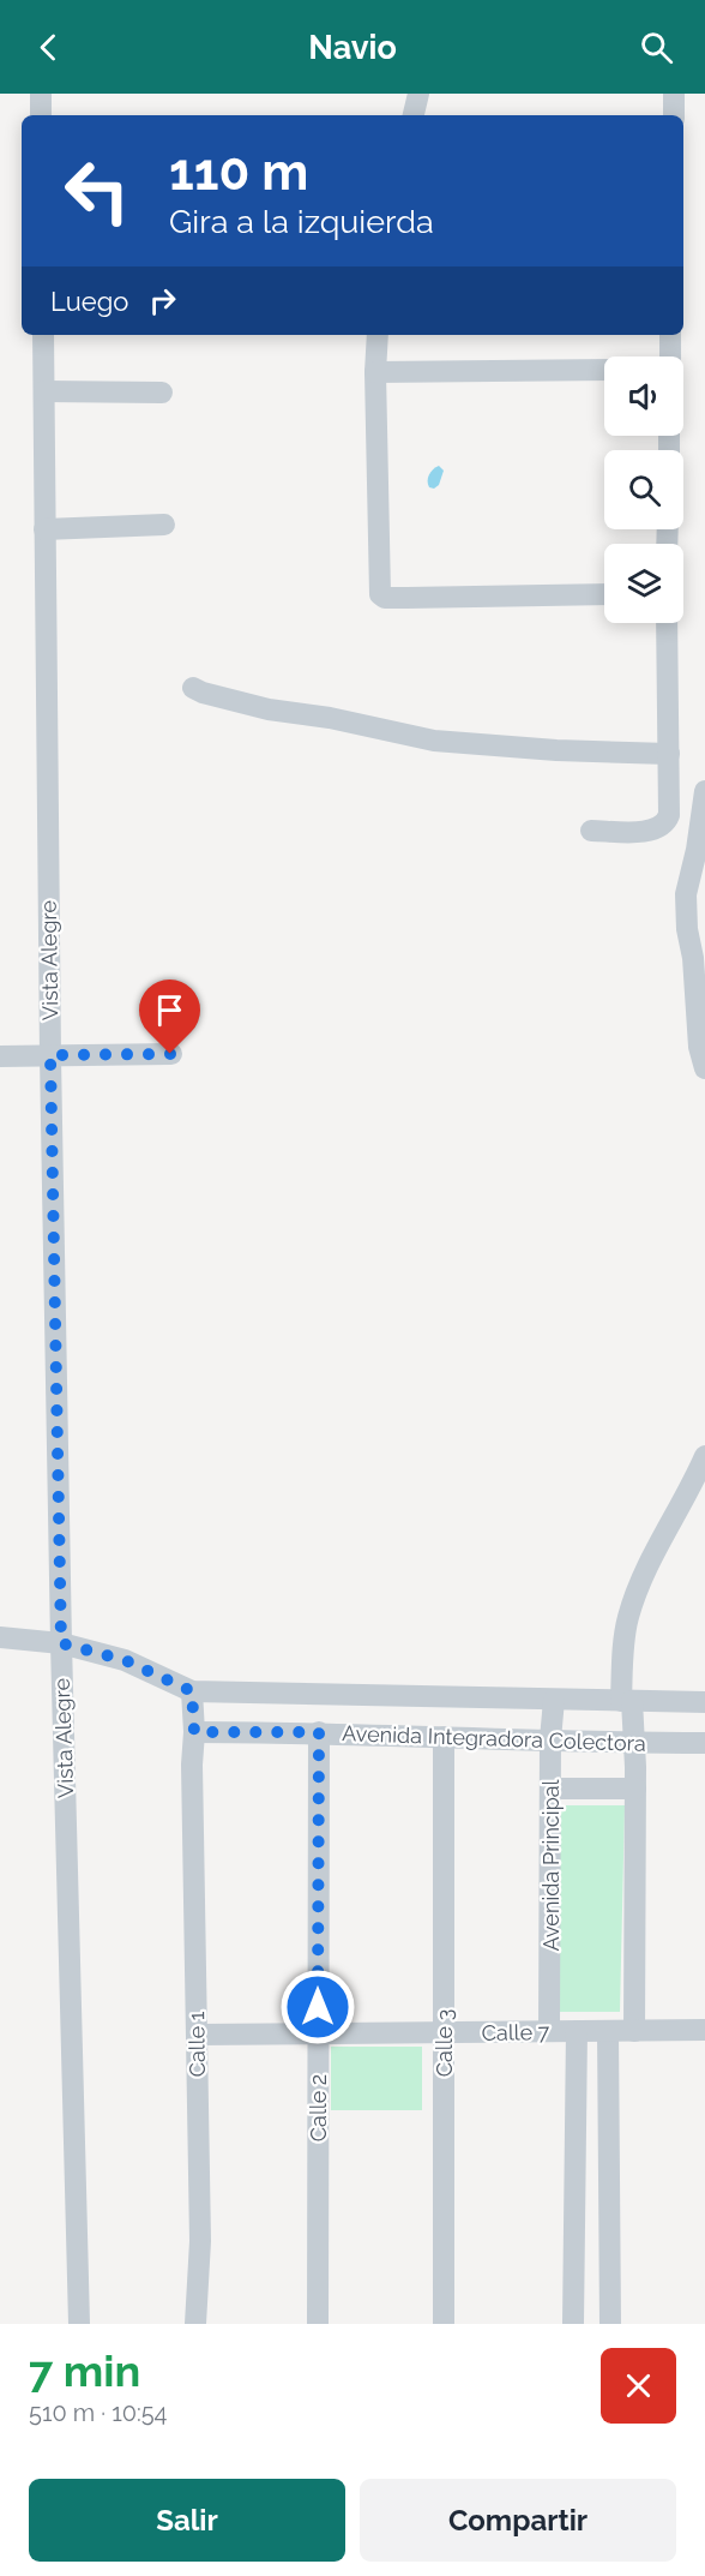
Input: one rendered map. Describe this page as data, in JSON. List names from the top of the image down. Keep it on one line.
{"streets":{"street":["Vista Alegre","Avenida Integradora Colectora","Avenida Principal","Calle 7","Calle 3","Calle 1","Calle 2"]},"crossings":[["Vista Alegre","Avenida Integradora Colectora"],["Avenida Integradora Colectora","Avenida Principal"],["Avenida Integradora Colectora","Calle 3"],["Avenida Integradora Colectora","Calle 1"],["Avenida Integradora Colectora","Calle 2"],["Avenida Principal","Calle 7"],["Calle 7","Calle 3"],["Calle 7","Calle 1"],["Calle 7","Calle 2"]],"page":{"header":"Navio","turn":["110 m","Gira a la izquierda"],"then":"Luego","heading":["7 min","510 m · 10:54"],"buttons":["Salir","Compartir"]}}
